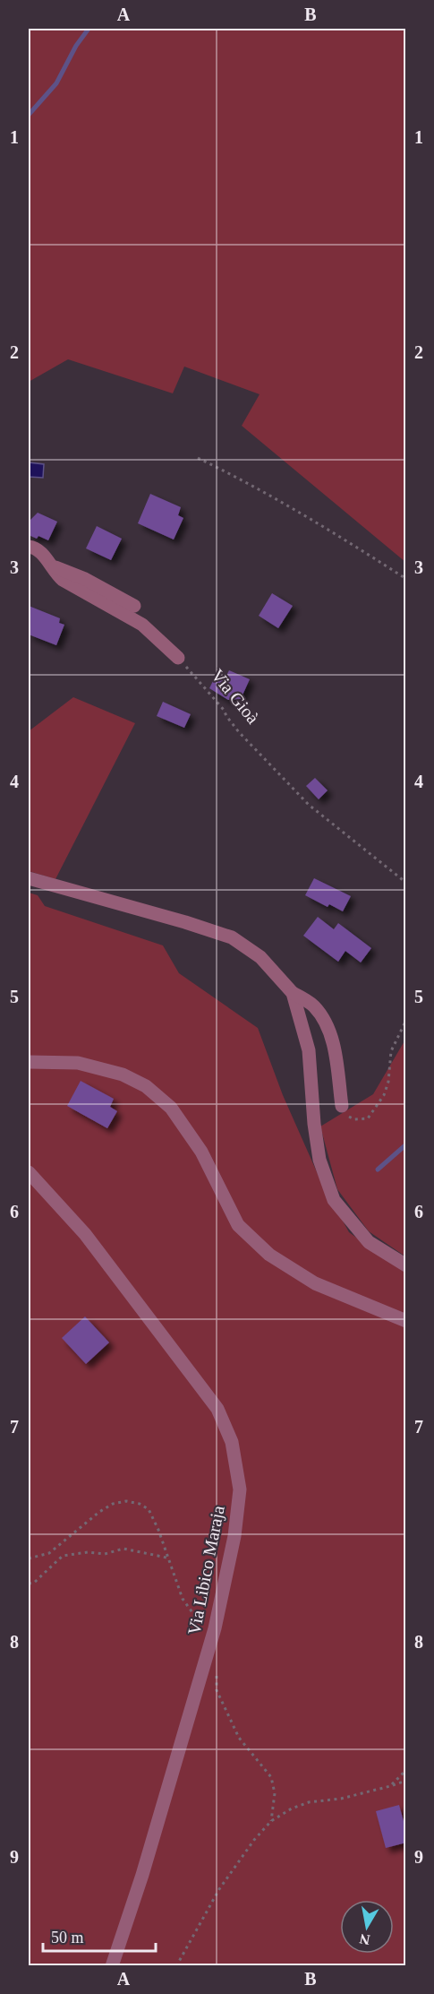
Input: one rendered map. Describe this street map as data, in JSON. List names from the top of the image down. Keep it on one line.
{"streets":{"street":["Via Libico Maraja"],"path":["Via Gioà"]},"scale_bar":"50 m","north":"bottom","grid":{"columns":["A","B"],"rows":["1","2","3","4","5","6","7","8","9"]}}
